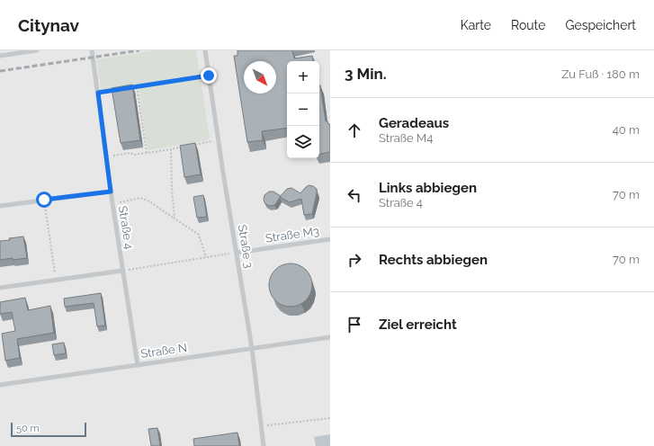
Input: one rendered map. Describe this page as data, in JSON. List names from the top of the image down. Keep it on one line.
{"streets":{"lane":["Straße 4","Straße M3","Straße 3","Straße N"]},"crossings":[["Straße 4","Straße N"],["Straße M3","Straße 3"],["Straße 3","Straße N"]],"scale_bar":"50 m","north":"bottom right","page":{"header":"Citynav","nav":["Karte","Route","Gespeichert"],"heading":["3 Min.","Zu Fuß · 180 m"],"map_buttons":["+","−"],"list":[["Geradeaus","Straße M4","40 m"],["Links abbiegen","Straße 4","70 m"],["Rechts abbiegen","70 m"],"Ziel erreicht"],"scale":"50 m"}}
